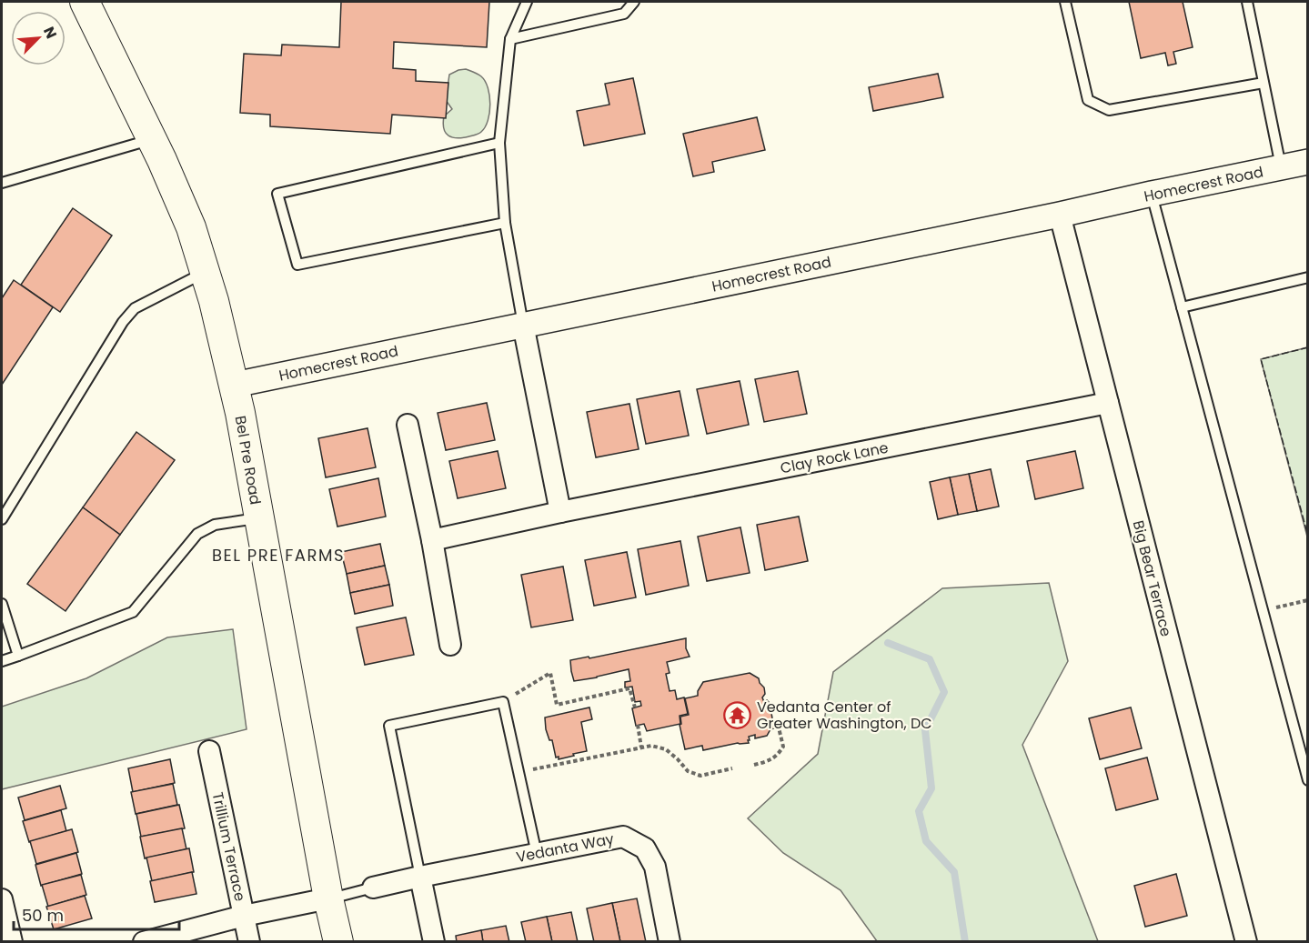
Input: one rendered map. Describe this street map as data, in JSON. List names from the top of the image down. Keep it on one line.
{"streets":{"main road":["Bel Pre Road"],"street":["Homecrest Road","Clay Rock Lane","Big Bear Terrace","Trillium Terrace","Vedanta Way"]},"crossings":[["Homecrest Road","Bel Pre Road"],["Homecrest Road","Big Bear Terrace"],["Clay Rock Lane","Big Bear Terrace"]],"districts":["BEL PRE FARMS"],"places":{"temple":["Vedanta Center of Greater Washington, DC"]},"scale_bar":"50 m","north":"top right"}
